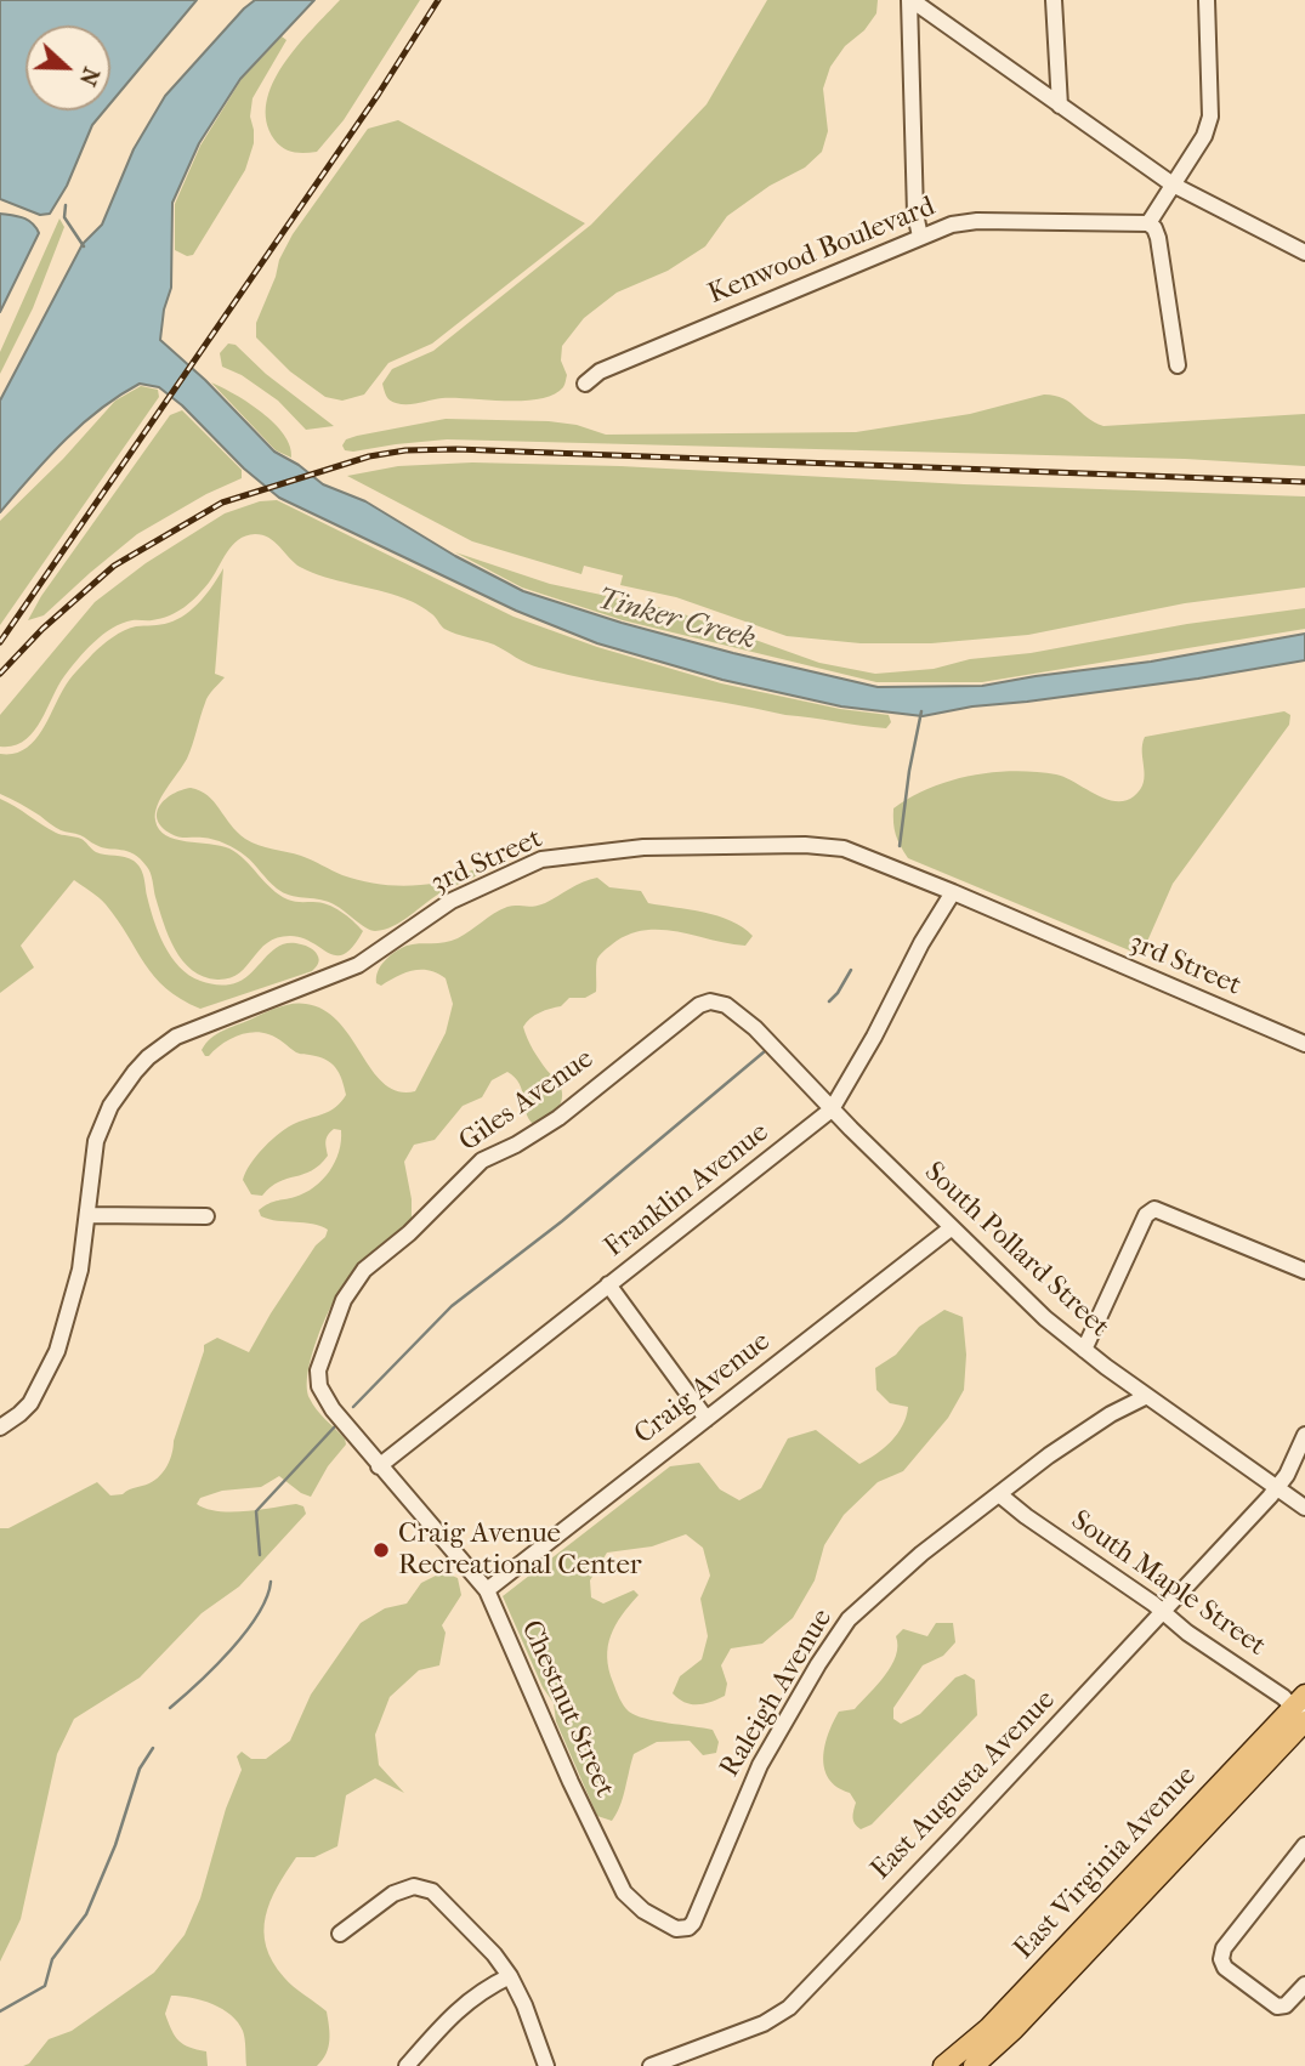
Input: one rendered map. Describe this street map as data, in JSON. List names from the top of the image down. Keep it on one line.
{"streets":{"main road":["East Virginia Avenue"],"street":["Kenwood Boulevard","3rd Street","Giles Avenue","Franklin Avenue","South Pollard Street","Craig Avenue","South Maple Street","Raleigh Avenue","Chestnut Street","East Augusta Avenue"]},"crossings":[["3rd Street","Franklin Avenue"],["Giles Avenue","South Pollard Street"],["Giles Avenue","Chestnut Street"],["Franklin Avenue","South Pollard Street"],["Franklin Avenue","Chestnut Street"],["South Pollard Street","Craig Avenue"],["South Pollard Street","Raleigh Avenue"],["South Pollard Street","East Augusta Avenue"],["Craig Avenue","Chestnut Street"],["South Maple Street","Raleigh Avenue"],["South Maple Street","East Augusta Avenue"],["South Maple Street","East Virginia Avenue"],["Raleigh Avenue","Chestnut Street"]],"water":["Tinker Creek"],"places":["Craig Avenue Recreational Center"],"north":"right"}
